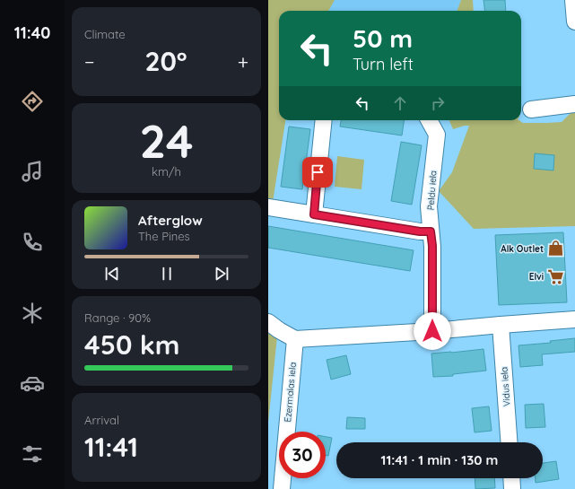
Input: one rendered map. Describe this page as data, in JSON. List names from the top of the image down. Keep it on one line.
{"streets":{"street":["Peldu iela","Vidus iela","Ezermalas iela"]},"places":{"shop":["Alk Outlet"],"supermarket":["Elvi"]},"page":{"tabs":"11:40","tile":["Climate",["24","km/h"],["Range · 90%","450 km"],["Arrival","11:41"]],"turn":["50 m","Turn left"],"heat":["−","20°","+"],"song":["Afterglow","The Pines"],"limit":"30","trip":"11:41 · 1 min · 130 m"}}
